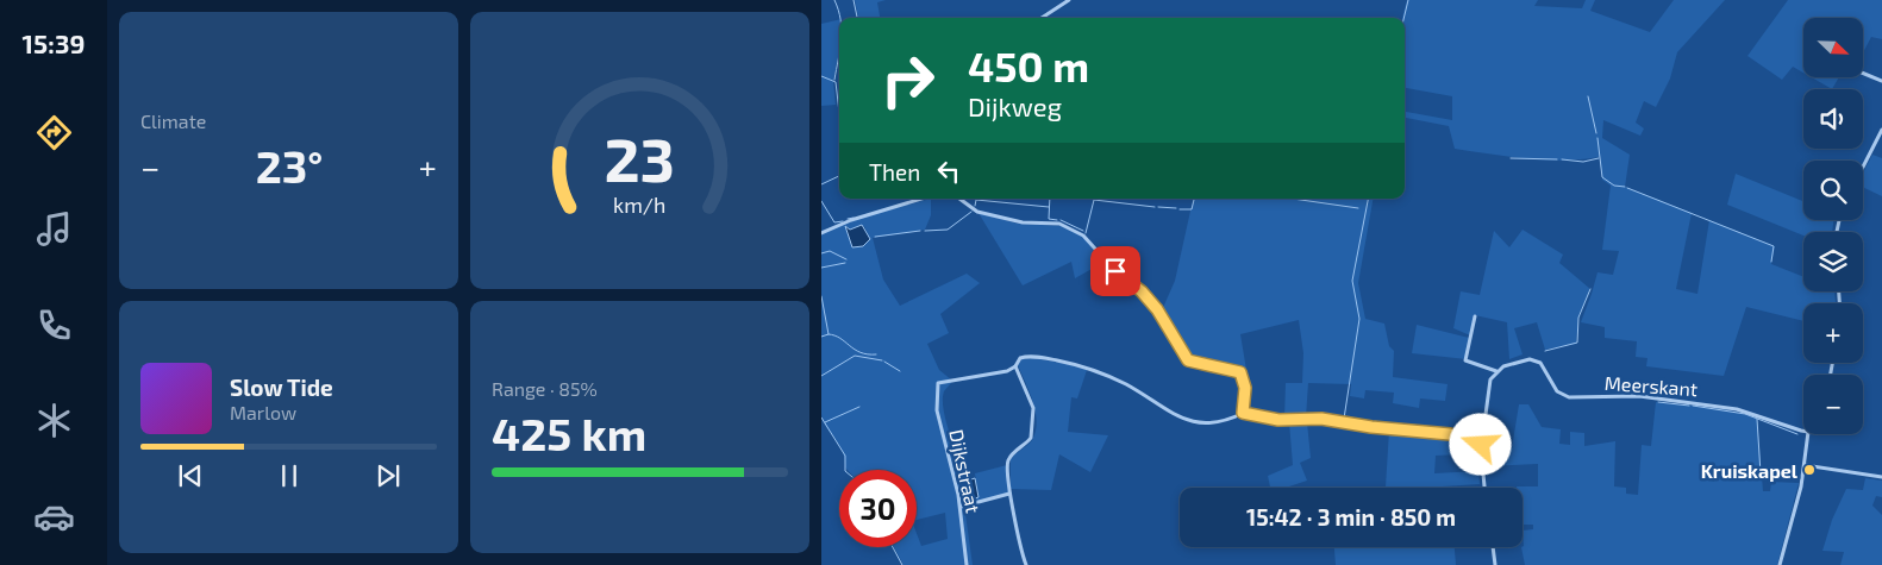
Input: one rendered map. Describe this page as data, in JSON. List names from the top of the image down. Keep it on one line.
{"streets":{"street":["Meerskant","Dijkstraat"]},"places":["Kruiskapel"],"north":"bottom right","page":{"tabs":"15:39","tile":["Climate",["Range · 85%","425 km"]],"map_buttons":["+","−"],"turn":["450 m","Dijkweg"],"heat":["−","23°","+"],"then":"Then","song":["Slow Tide","Marlow"],"limit":"30","trip":"15:42 · 3 min · 850 m","gauge":["23","km/h"]}}
